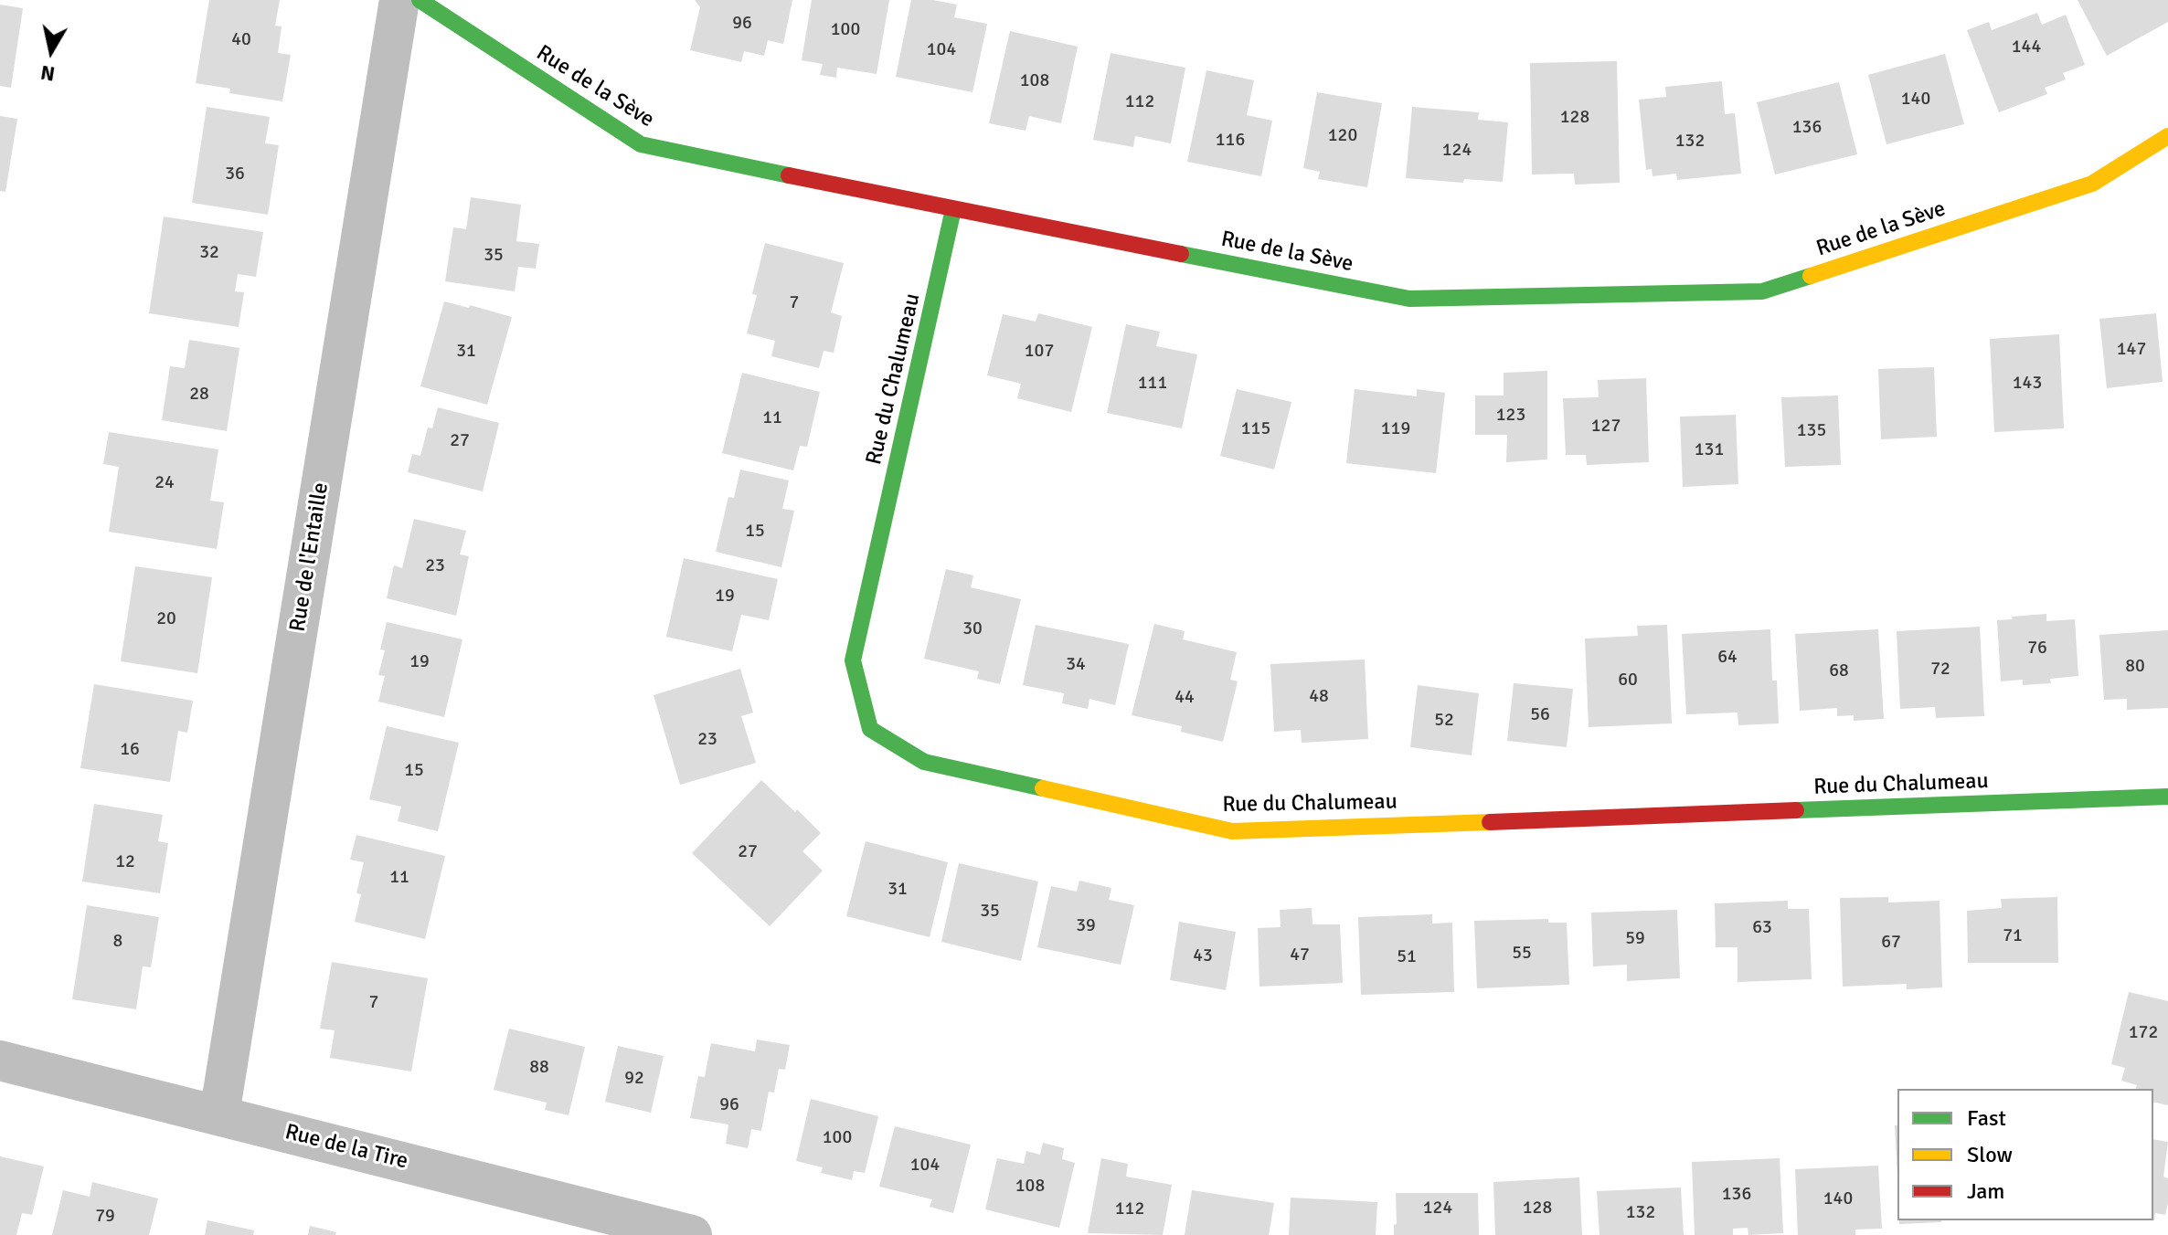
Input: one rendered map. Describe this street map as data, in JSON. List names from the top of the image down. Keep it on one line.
{"streets":{"street":["Rue de la Sève","Rue du Chalumeau","Rue de l'Entaille","Rue de la Tire"]},"crossings":[["Rue de la Sève","Rue du Chalumeau"],["Rue de l'Entaille","Rue de la Tire"]],"house_numbers":["96","100","40","144","104","108","140","112","128","136","120","116","132","124","36","32","35","7","147","31","107","111","143","28","123","11","127","115","119","135","27","131","24","15","23","19","20","30","76","64","19","34","80","72","68","60","48","44","56","52","23","16","15","27","12","11","31","35","39","63","71","59","8","67","55","47","43","51","7","172","88","92","96","100","104","108","136","140","124","128","112","132","79"],"legend":["Fast","Slow","Jam"],"north":"bottom"}
